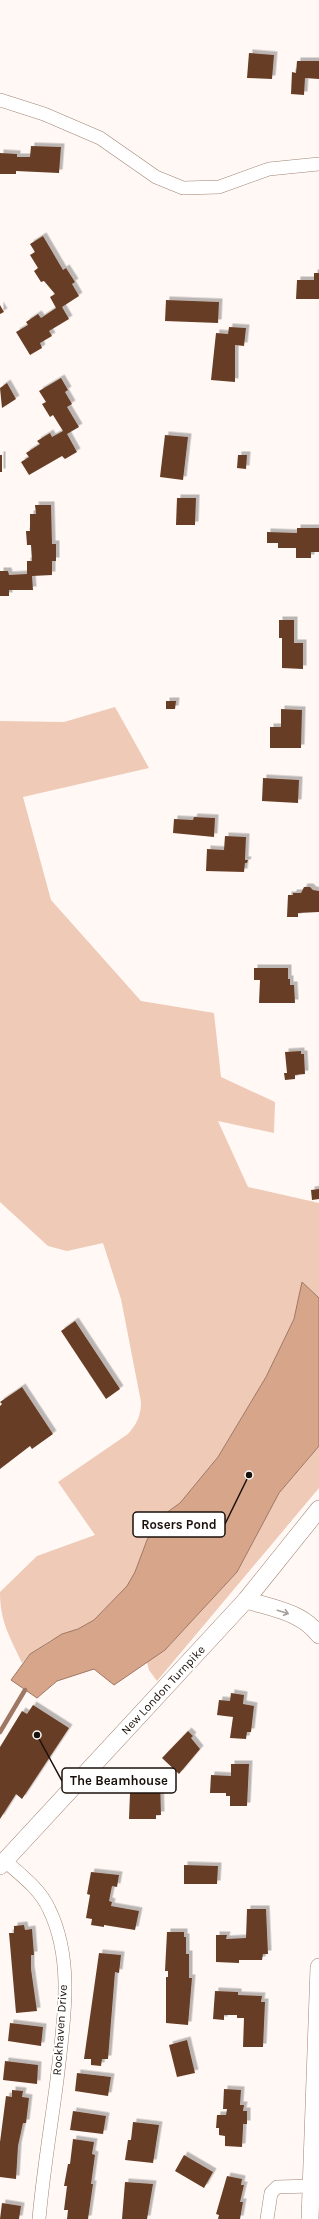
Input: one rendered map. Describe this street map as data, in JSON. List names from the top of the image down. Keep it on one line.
{"streets":{"street":["New London Turnpike","Rockhaven Drive"]},"crossings":[["New London Turnpike","Rockhaven Drive"]],"places":["Rosers Pond","The Beamhouse"]}
